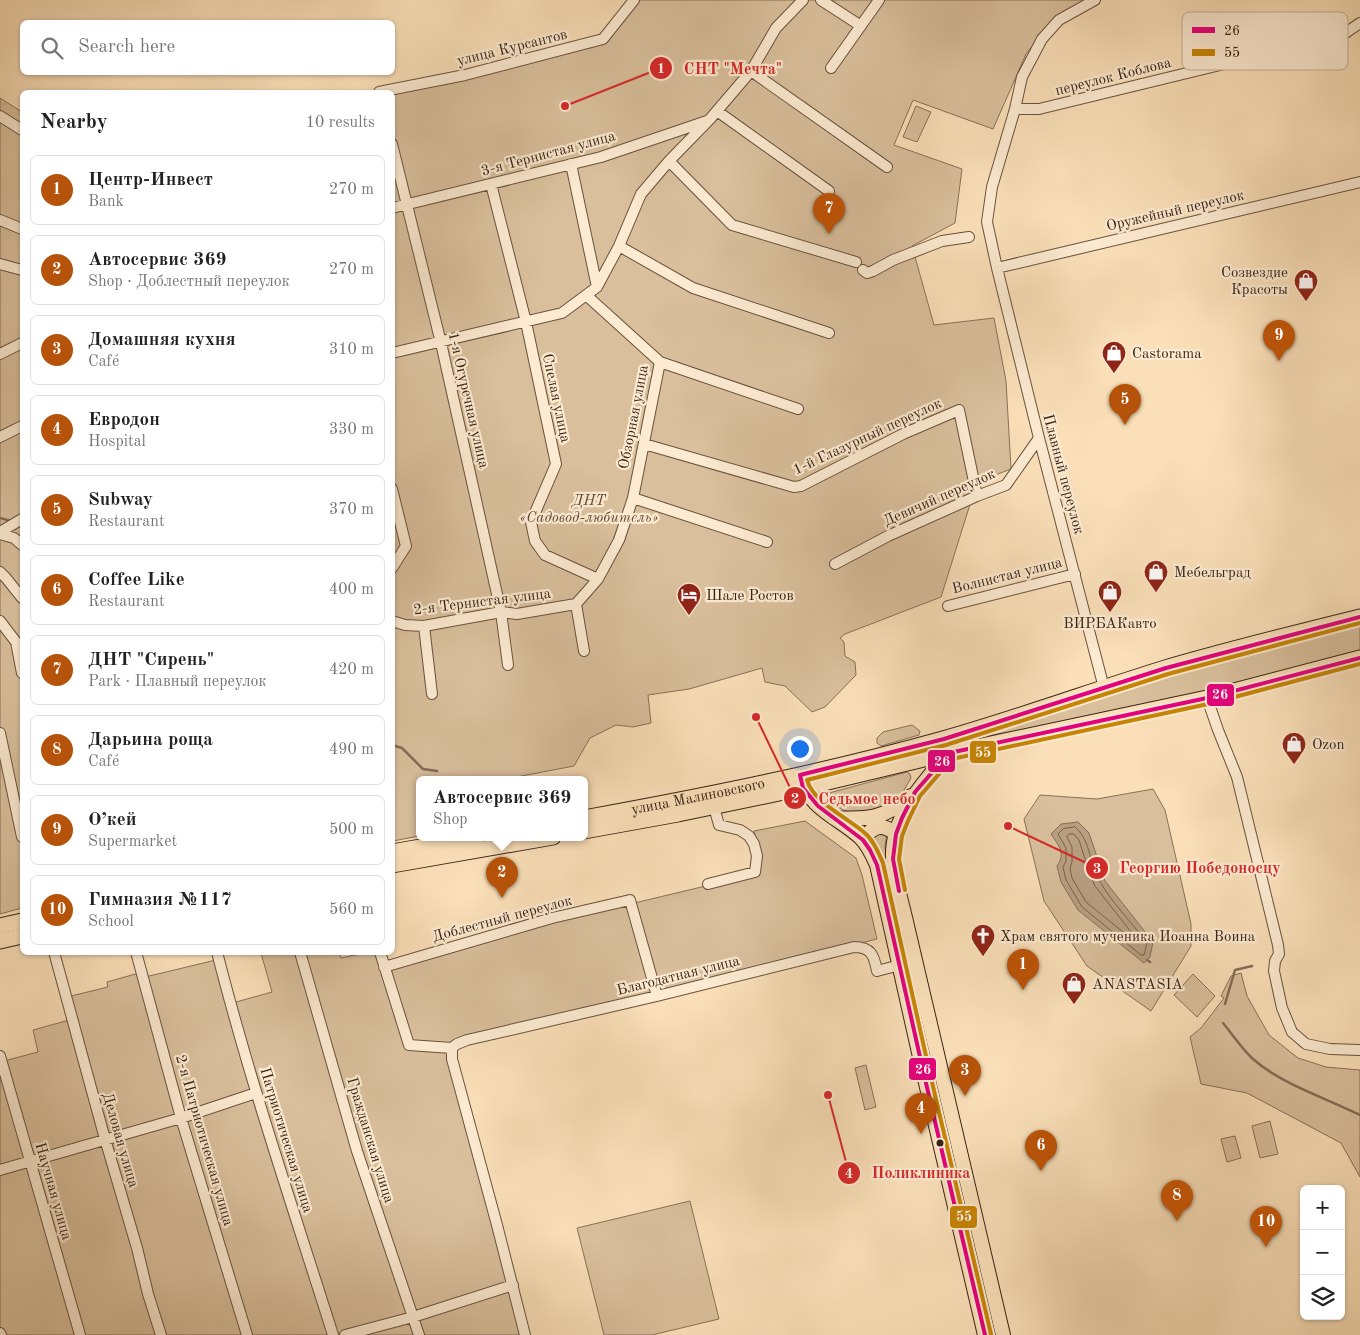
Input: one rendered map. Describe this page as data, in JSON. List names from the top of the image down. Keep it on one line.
{"streets":{"highway":["улица Малиновского"],"street":["улица Курсантов","переулок Коблова","3-я Тернистая улица","Оружейный переулок","Спелая улица","1-я Огуречная улица","Обзорная улица","1-й Глазурный переулок","Плавный переулок","Девичий переулок","Волнистая улица","2-я Тернистая улица","Доблестный переулок","Благодатная улица","Деловая улица","2-я Патриотическая улица","Патриотическая улица","Гражданская улица","Научная улица"]},"crossings":[["переулок Коблова","Плавный переулок"],["3-я Тернистая улица","Спелая улица"],["3-я Тернистая улица","1-я Огуречная улица"],["Оружейный переулок","Плавный переулок"],["Спелая улица","Обзорная улица"],["1-я Огуречная улица","2-я Тернистая улица"],["Обзорная улица","1-й Глазурный переулок"],["Обзорная улица","2-я Тернистая улица"],["1-й Глазурный переулок","Девичий переулок"],["Плавный переулок","Девичий переулок"],["Плавный переулок","Волнистая улица"],["Плавный переулок","улица Малиновского"],["Доблестный переулок","Благодатная улица"]],"parks":["ДНТ «Садовод-любитель»"],"places":{"other":["СНТ \"Мечта\"","Седьмое небо","Георгию Победоносцу","Поликлиника"],"shop":["Созвездие Красоты","Castorama","Мебельград","ВИРБАКавто","Ozon","ANASTASIA"],"hotel":["Шале Ростов"],"church":["Храм святого мученика Иоанна Воина"]},"lines":["transit line 26","transit line 55"],"legend":["26","55"],"page":{"search":"Search here","heading":["Nearby","10 results"],"list":[{"mark":"1","name":"Центр-Инвест","note":"Bank","value":"270 m"},{"mark":"2","name":"Автосервис 369","note":"Shop · Доблестный переулок","value":"270 m"},{"mark":"3","name":"Домашняя кухня","note":"Café","value":"310 m"},{"mark":"4","name":"Евродон","note":"Hospital","value":"330 m"},{"mark":"5","name":"Subway","note":"Restaurant","value":"370 m"},{"mark":"6","name":"Coffee Like","note":"Restaurant","value":"400 m"},{"mark":"7","name":"ДНТ \"Сирень\"","note":"Park · Плавный переулок","value":"420 m"},{"mark":"8","name":"Дарьина роща","note":"Café","value":"490 m"},{"mark":"9","name":"О’кей","note":"Supermarket","value":"500 m"},{"mark":"10","name":"Гимназия №117","note":"School","value":"560 m"}],"pins":["7","9","5","2","1","3","4","6","8","10"],"popup":["Автосервис 369","Shop"],"map_buttons":["+","−"]}}
